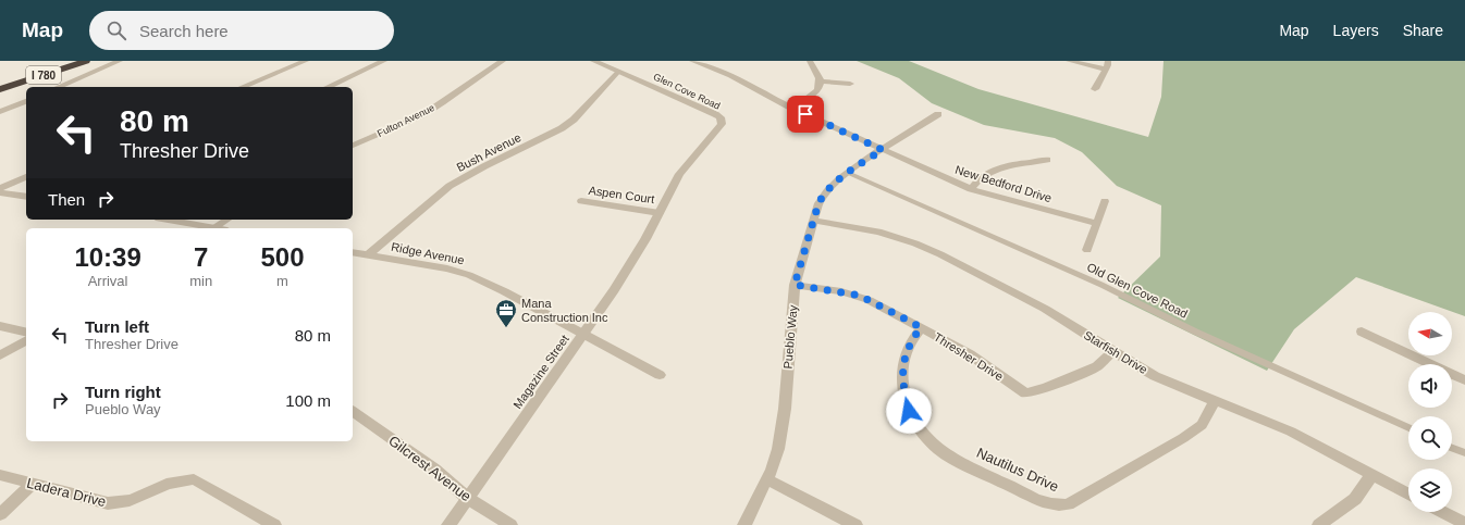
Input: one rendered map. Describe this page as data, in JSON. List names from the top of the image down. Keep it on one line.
{"streets":{"highway":["I 780"],"street":["Glen Cove Road","Fulton Avenue","Bush Avenue","New Bedford Drive","Aspen Court","Ridge Avenue","Old Glen Cove Road","Pueblo Way","Starfish Drive","Thresher Drive","Magazine Street","Gilcrest Avenue","Nautilus Drive","Ladera Drive"]},"crossings":[["Glen Cove Road","Bush Avenue"],["Glen Cove Road","Magazine Street"],["Bush Avenue","Ridge Avenue"],["New Bedford Drive","Pueblo Way"],["Aspen Court","Magazine Street"],["Ridge Avenue","Magazine Street"],["Old Glen Cove Road","Pueblo Way"],["Pueblo Way","Starfish Drive"],["Pueblo Way","Thresher Drive"],["Starfish Drive","Thresher Drive"],["Starfish Drive","Nautilus Drive"],["Thresher Drive","Nautilus Drive"],["Magazine Street","Gilcrest Avenue"]],"places":{"office":["Mana Construction Inc"]},"north":"left","page":{"header":"Map","search":"Search here","nav":["Map","Layers","Share"],"turn":["80 m","Thresher Drive"],"then":"Then","eta":["10:39","Arrival","7","min","500","m"],"list":[{"name":"Turn left","note":"Thresher Drive","value":"80 m"},{"name":"Turn right","note":"Pueblo Way","value":"100 m"}]}}
